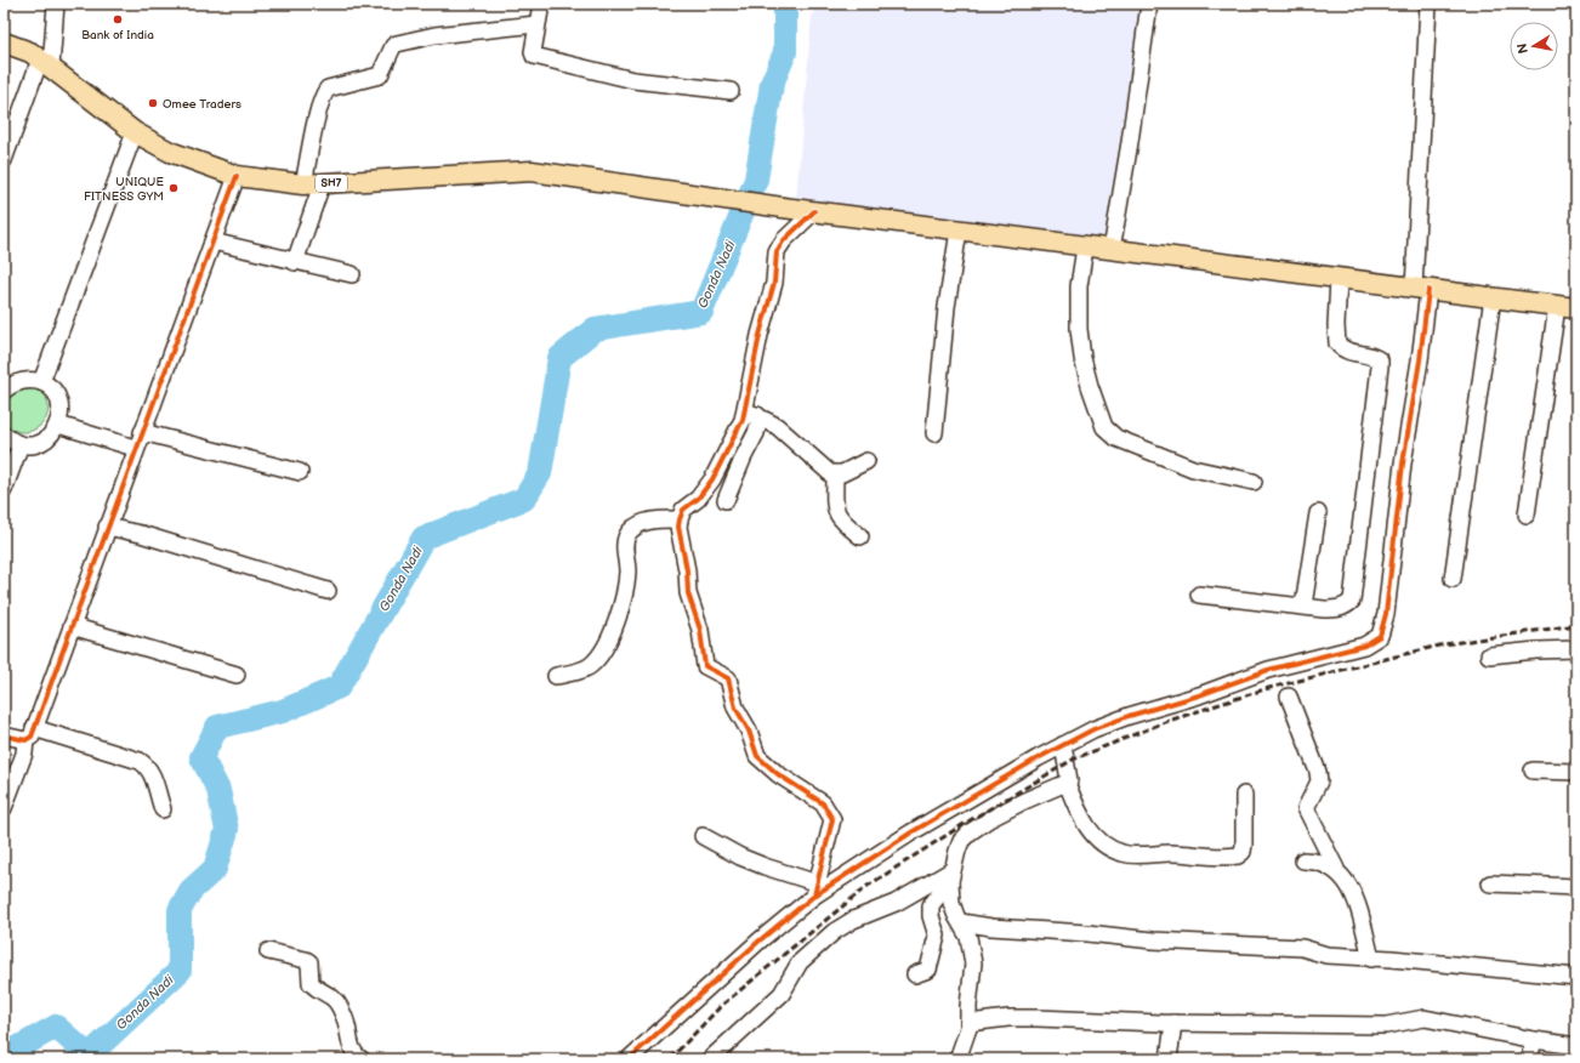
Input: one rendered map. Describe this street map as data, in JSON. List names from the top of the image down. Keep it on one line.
{"streets":{"main road":["SH7"]},"water":["Gonda Nadi"],"places":["Bank of India","Omee Traders","UNIQUE FITNESS GYM"],"north":"left"}
